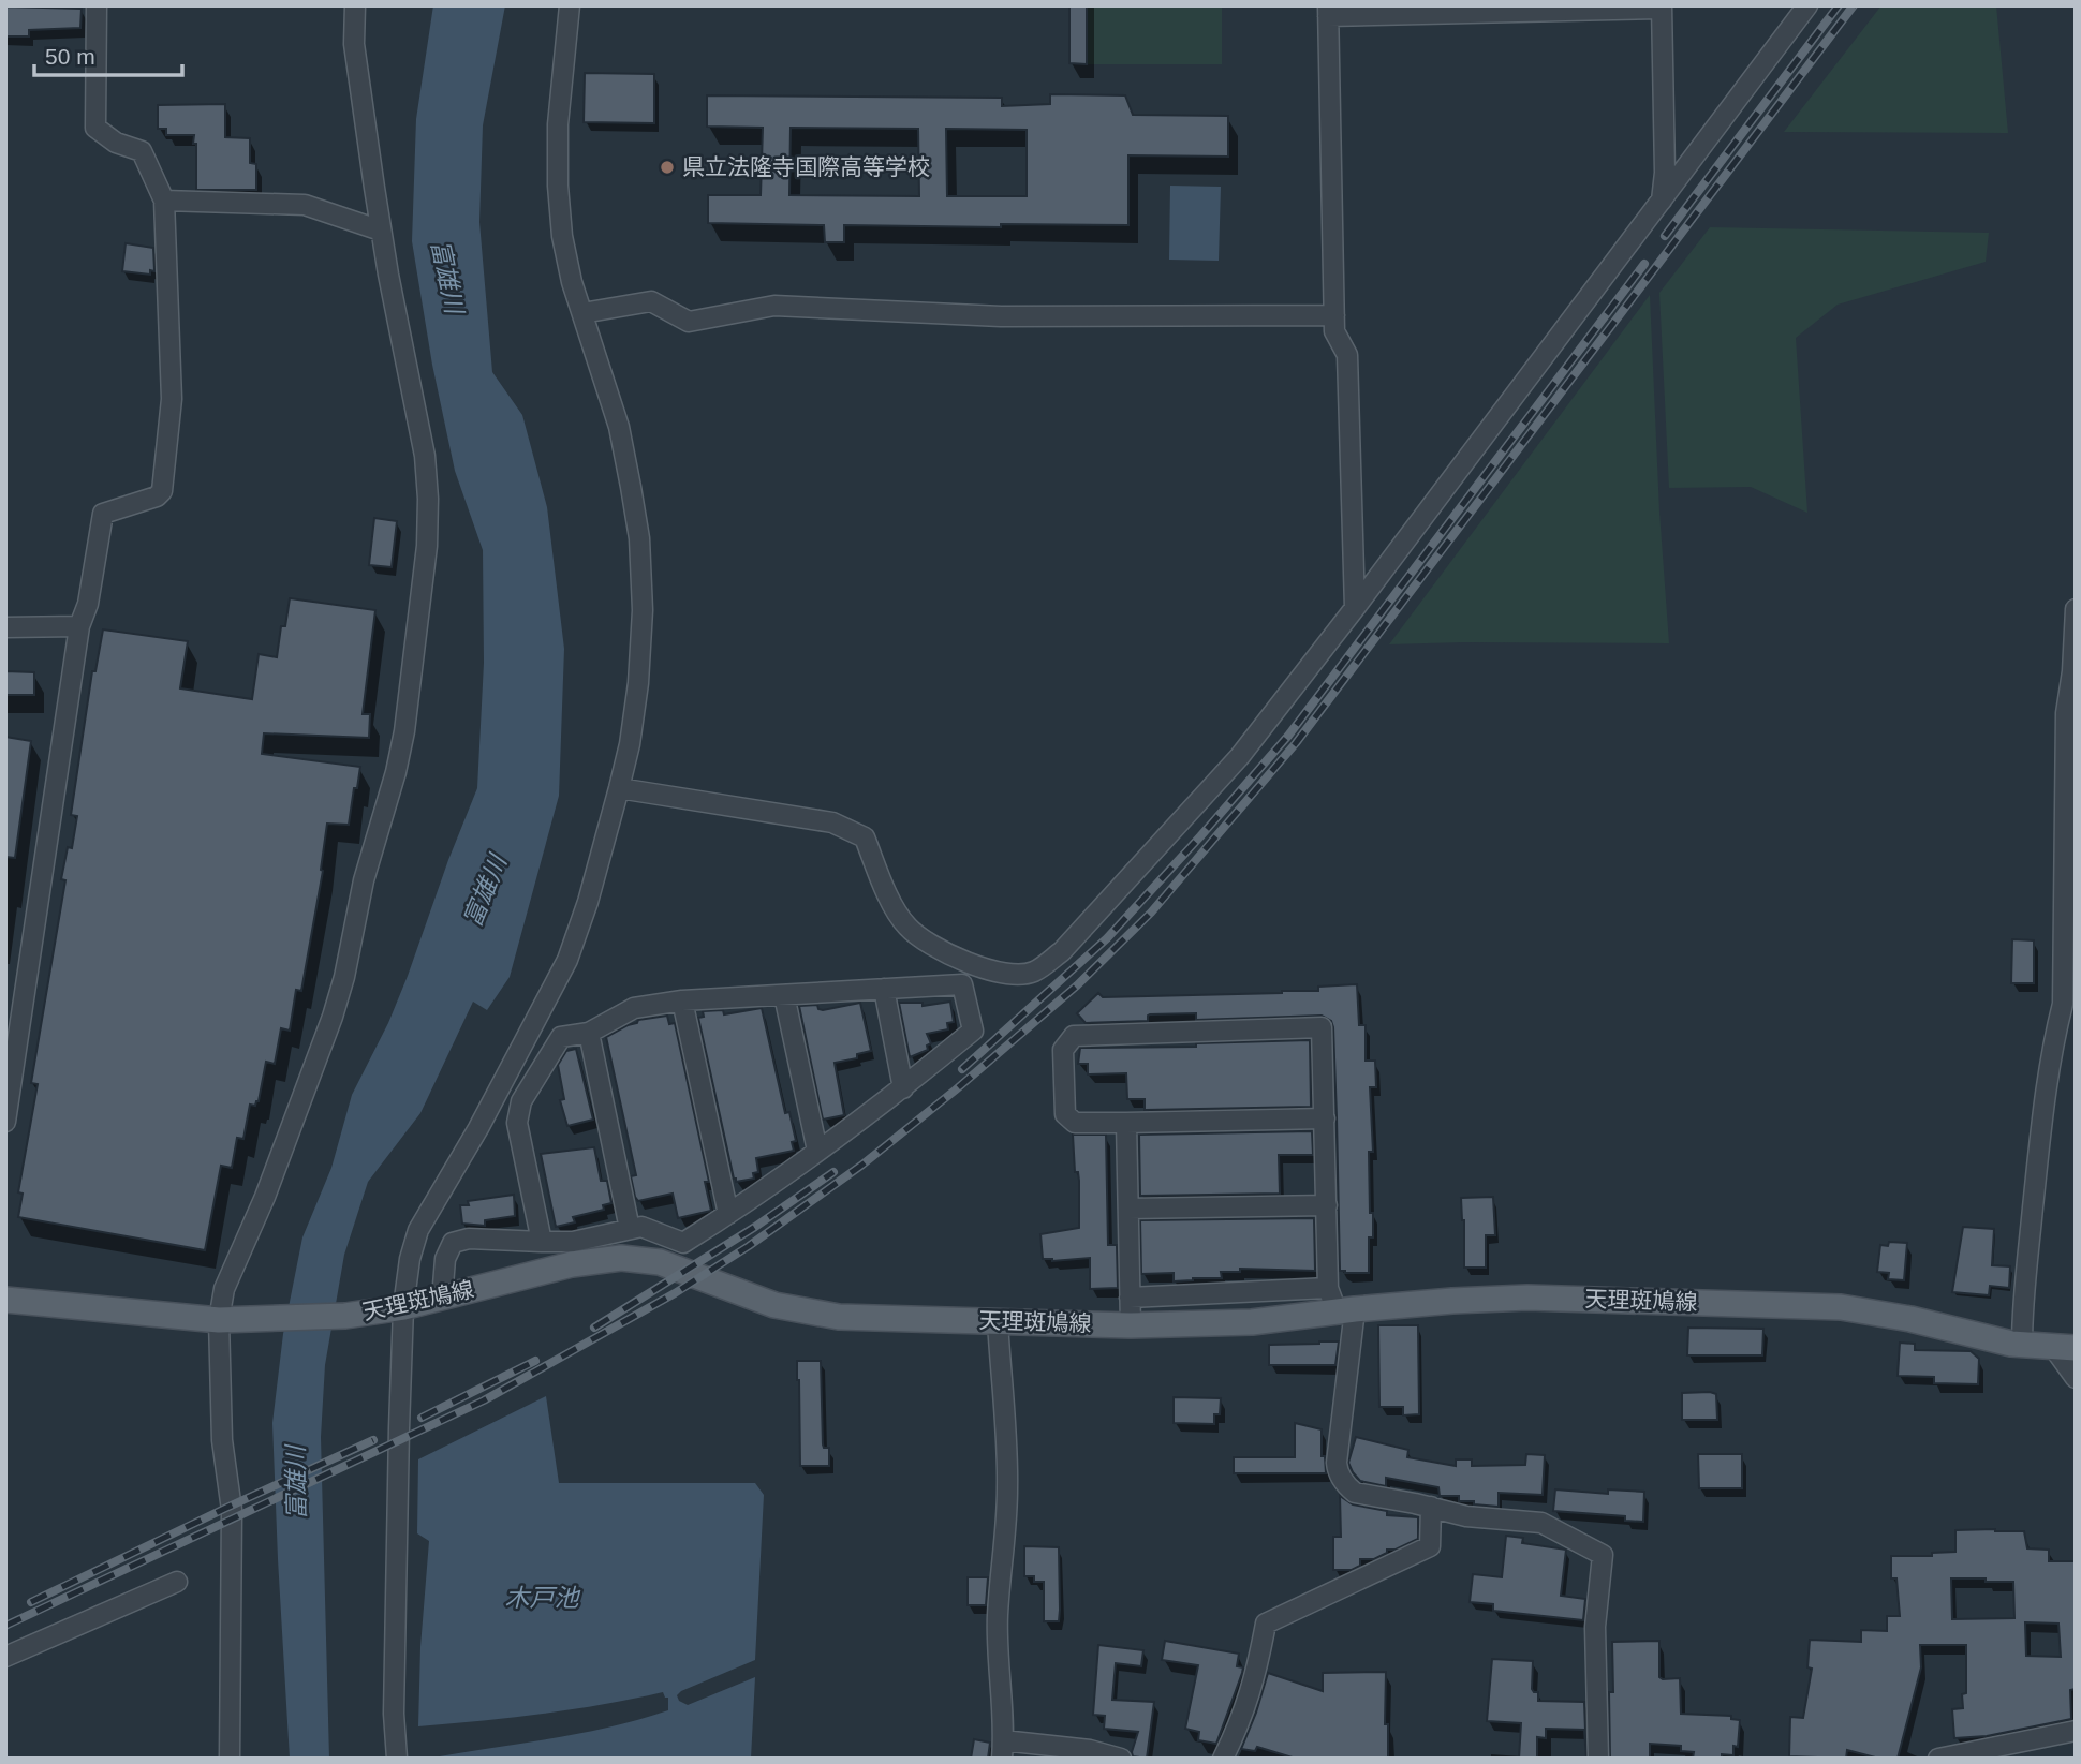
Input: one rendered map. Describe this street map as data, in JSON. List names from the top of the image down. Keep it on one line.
{"streets":{"main road":["天理斑鳩線"]},"water":["富雄川","木戸池"],"places":["県立法隆寺国際高等学校"],"scale_bar":"50 m"}
